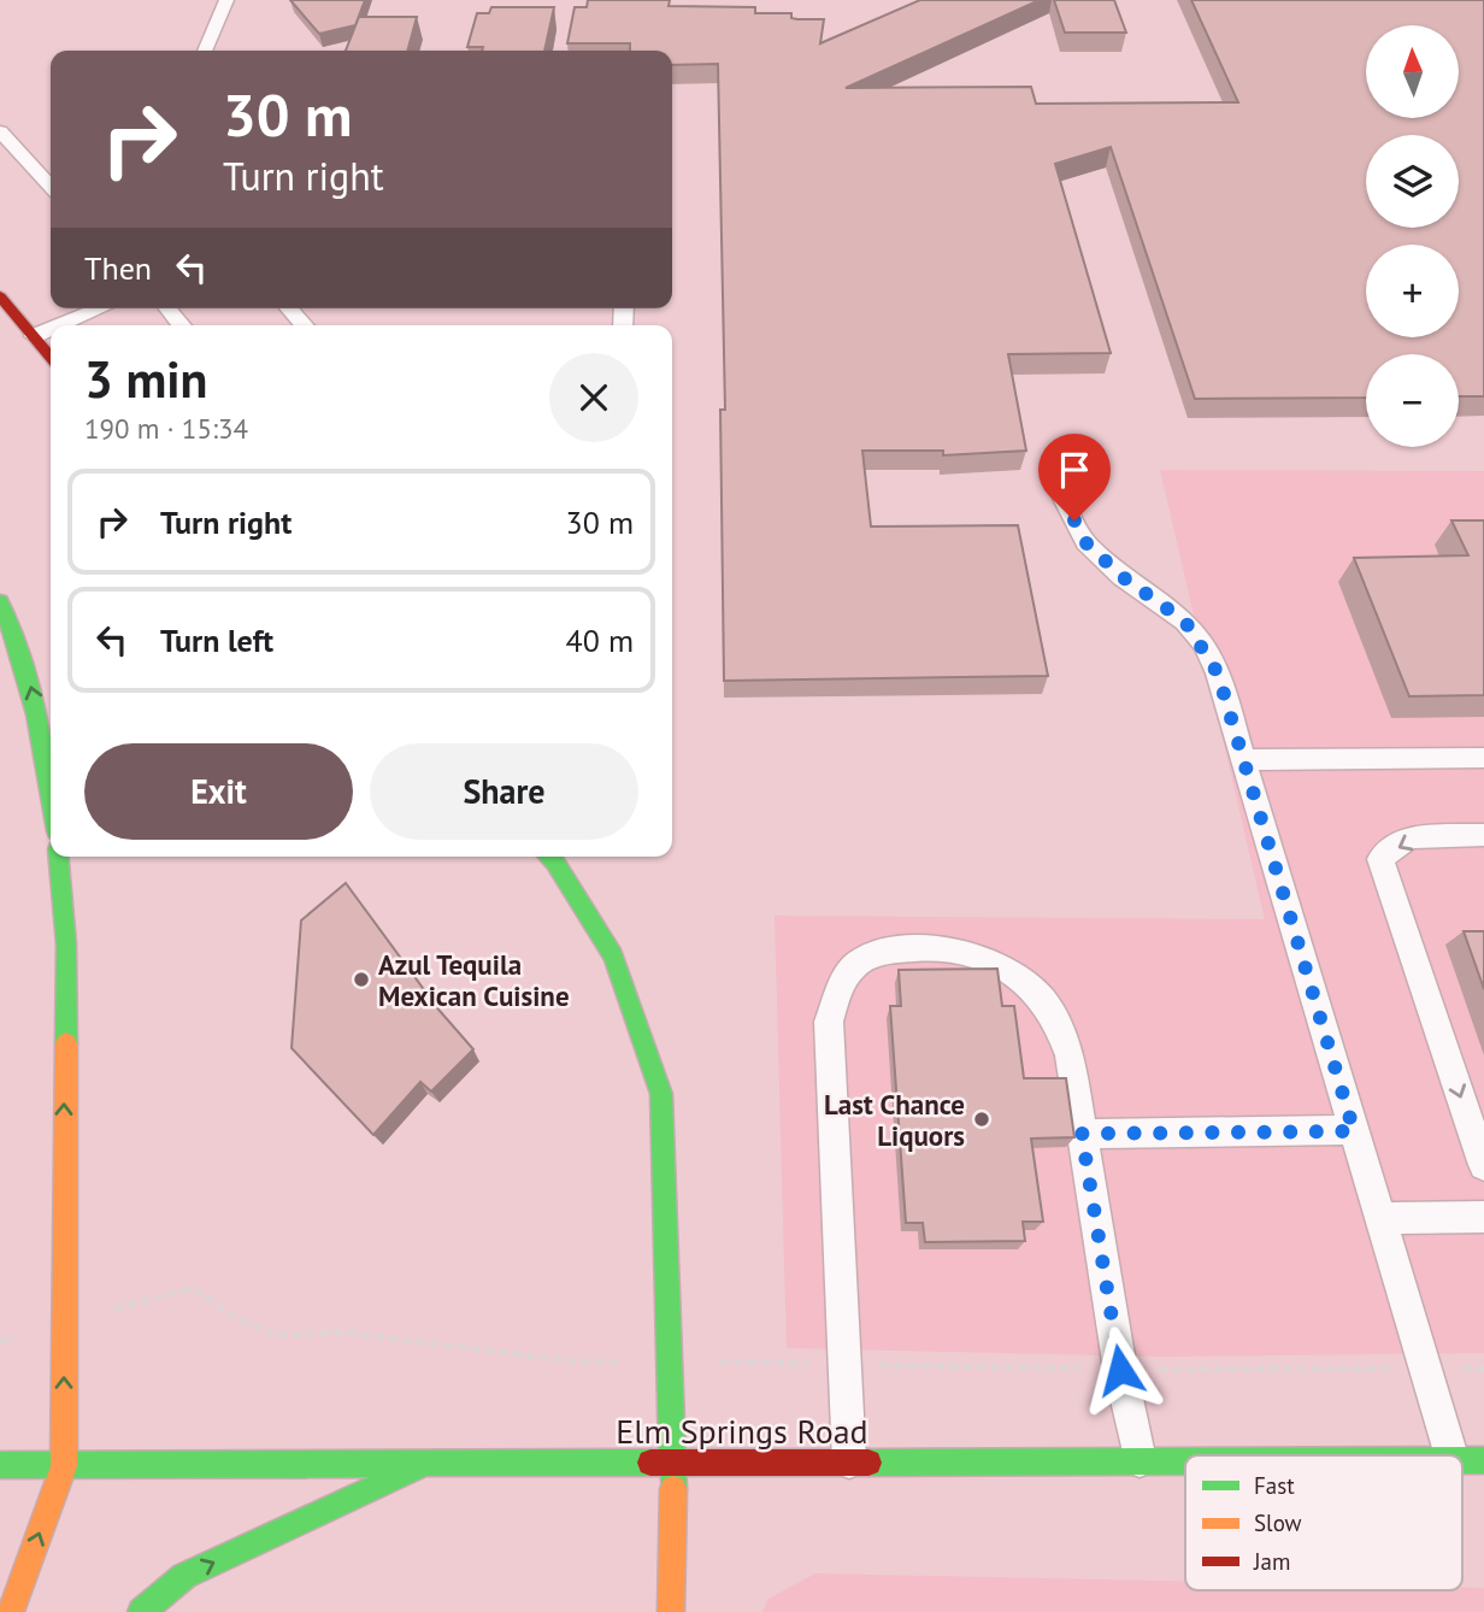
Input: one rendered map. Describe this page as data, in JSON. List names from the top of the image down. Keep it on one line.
{"streets":{"main road":["Elm Springs Road"]},"places":["Azul Tequila Mexican Cuisine","Last Chance Liquors"],"legend":["Fast","Slow","Jam"],"north":"top","page":{"map_buttons":["+","−"],"turn":["30 m","Turn right"],"then":"Then","heading":["3 min","190 m · 15:34"],"list":[{"name":"Turn right","value":"30 m"},{"name":"Turn left","value":"40 m"}],"buttons":["Exit","Share"]}}
